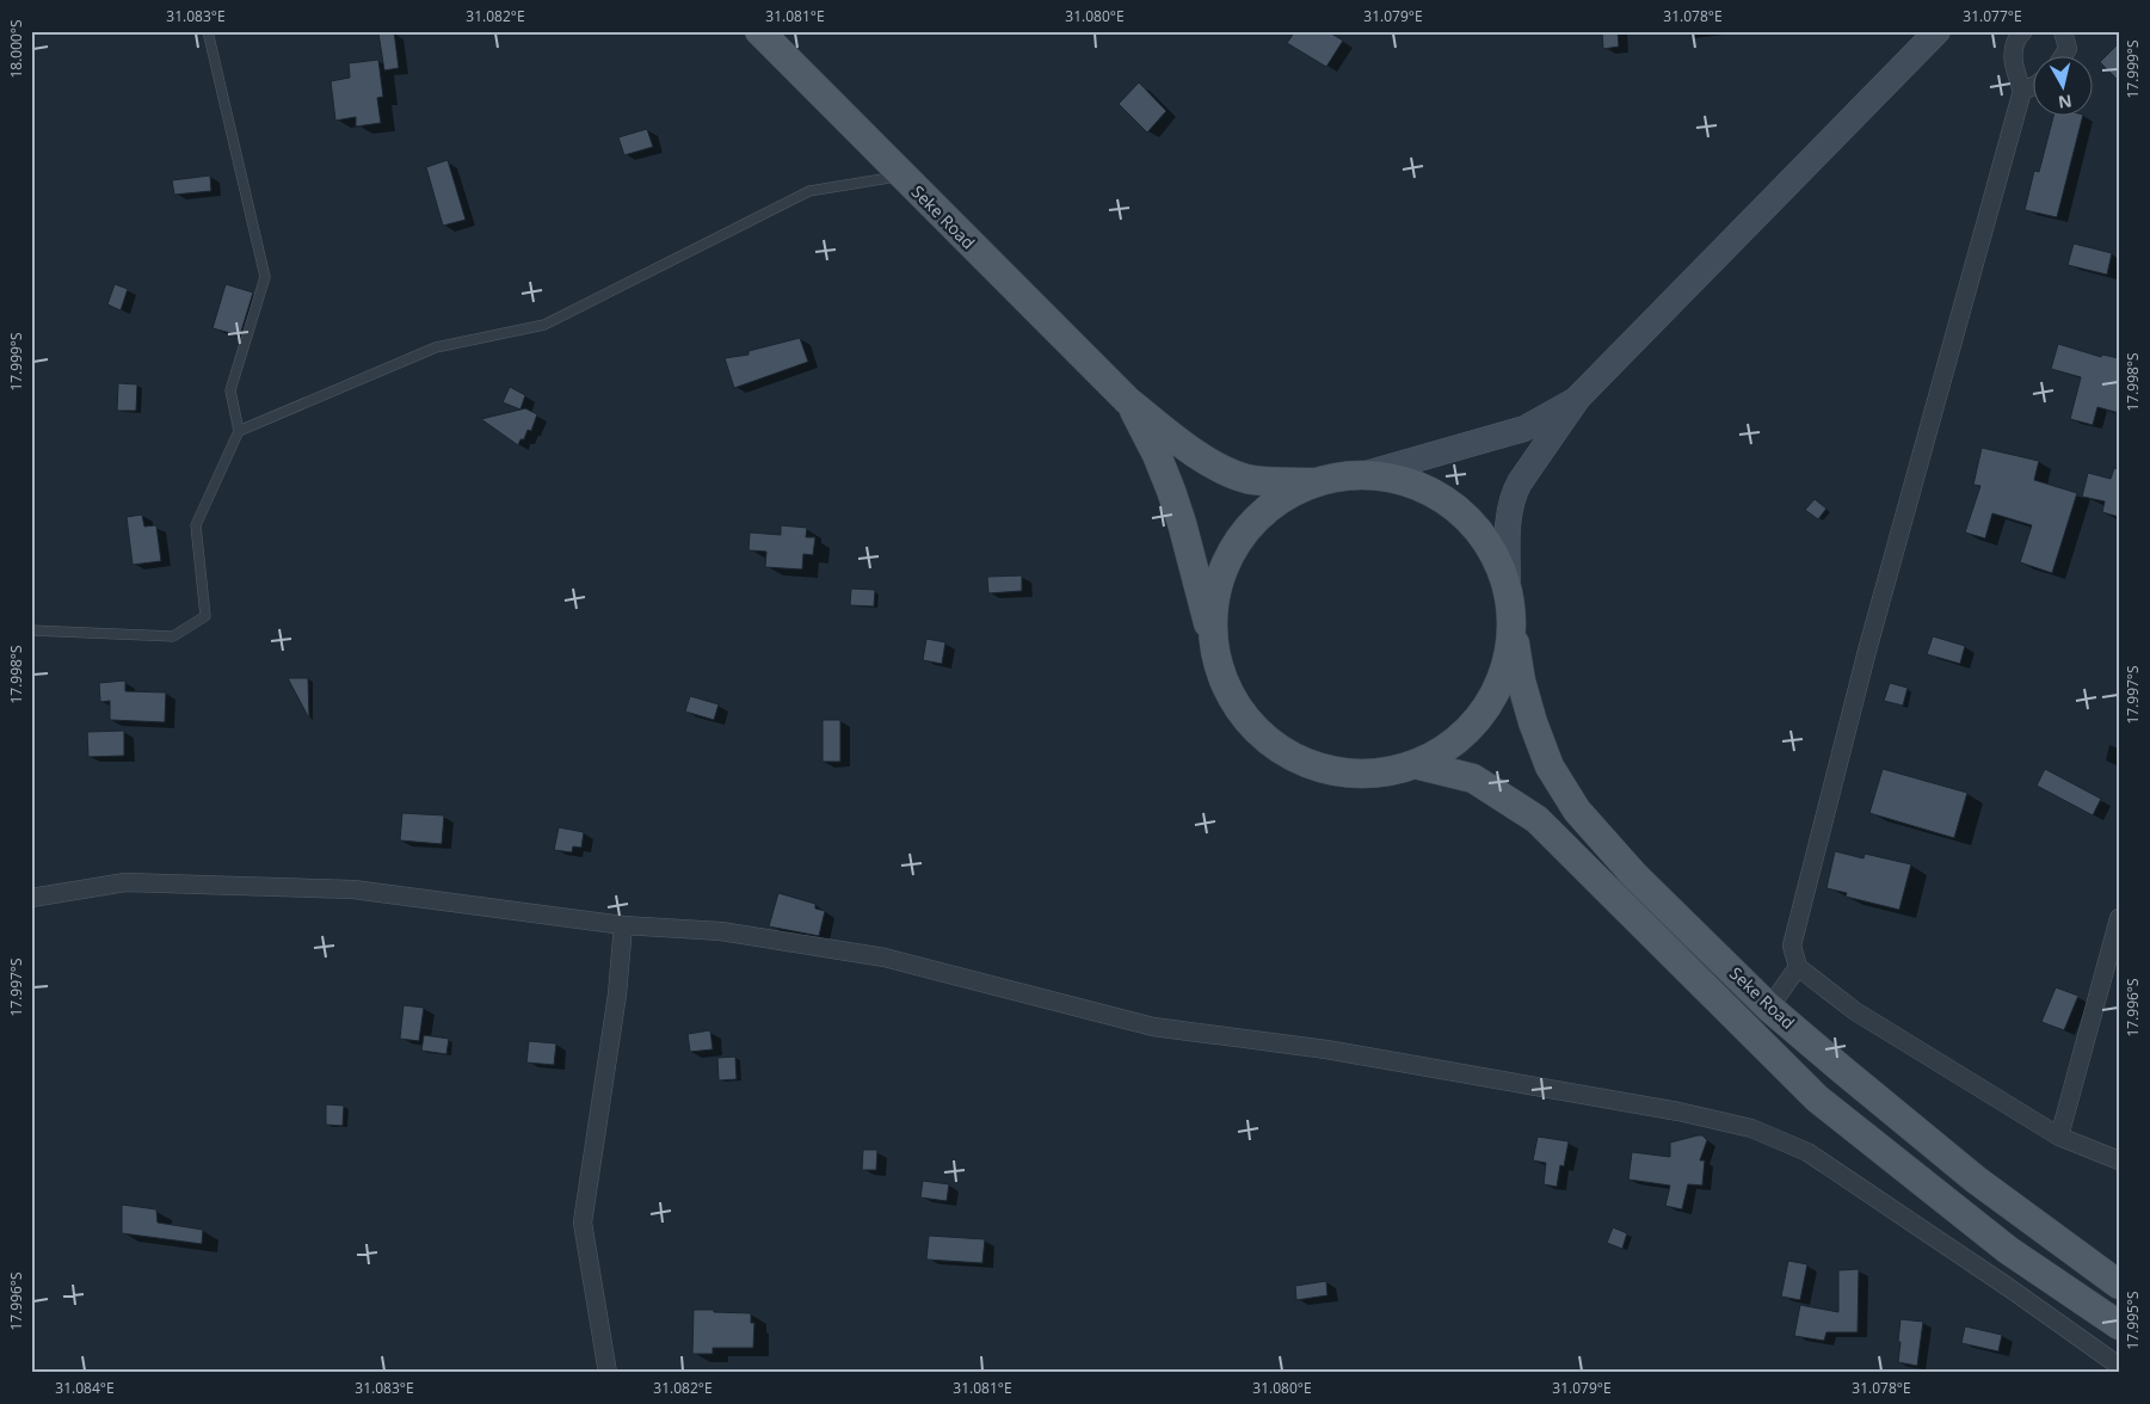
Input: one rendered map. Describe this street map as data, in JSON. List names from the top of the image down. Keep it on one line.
{"streets":{"main road":["Seke Road"]},"north":"bottom","coordinates":["31.083°E","31.082°E","31.081°E","31.080°E","31.079°E","31.078°E","31.077°E","18.000°S","17.999°S","17.998°S","17.997°S","17.996°S","17.995°S","31.084°E"]}
